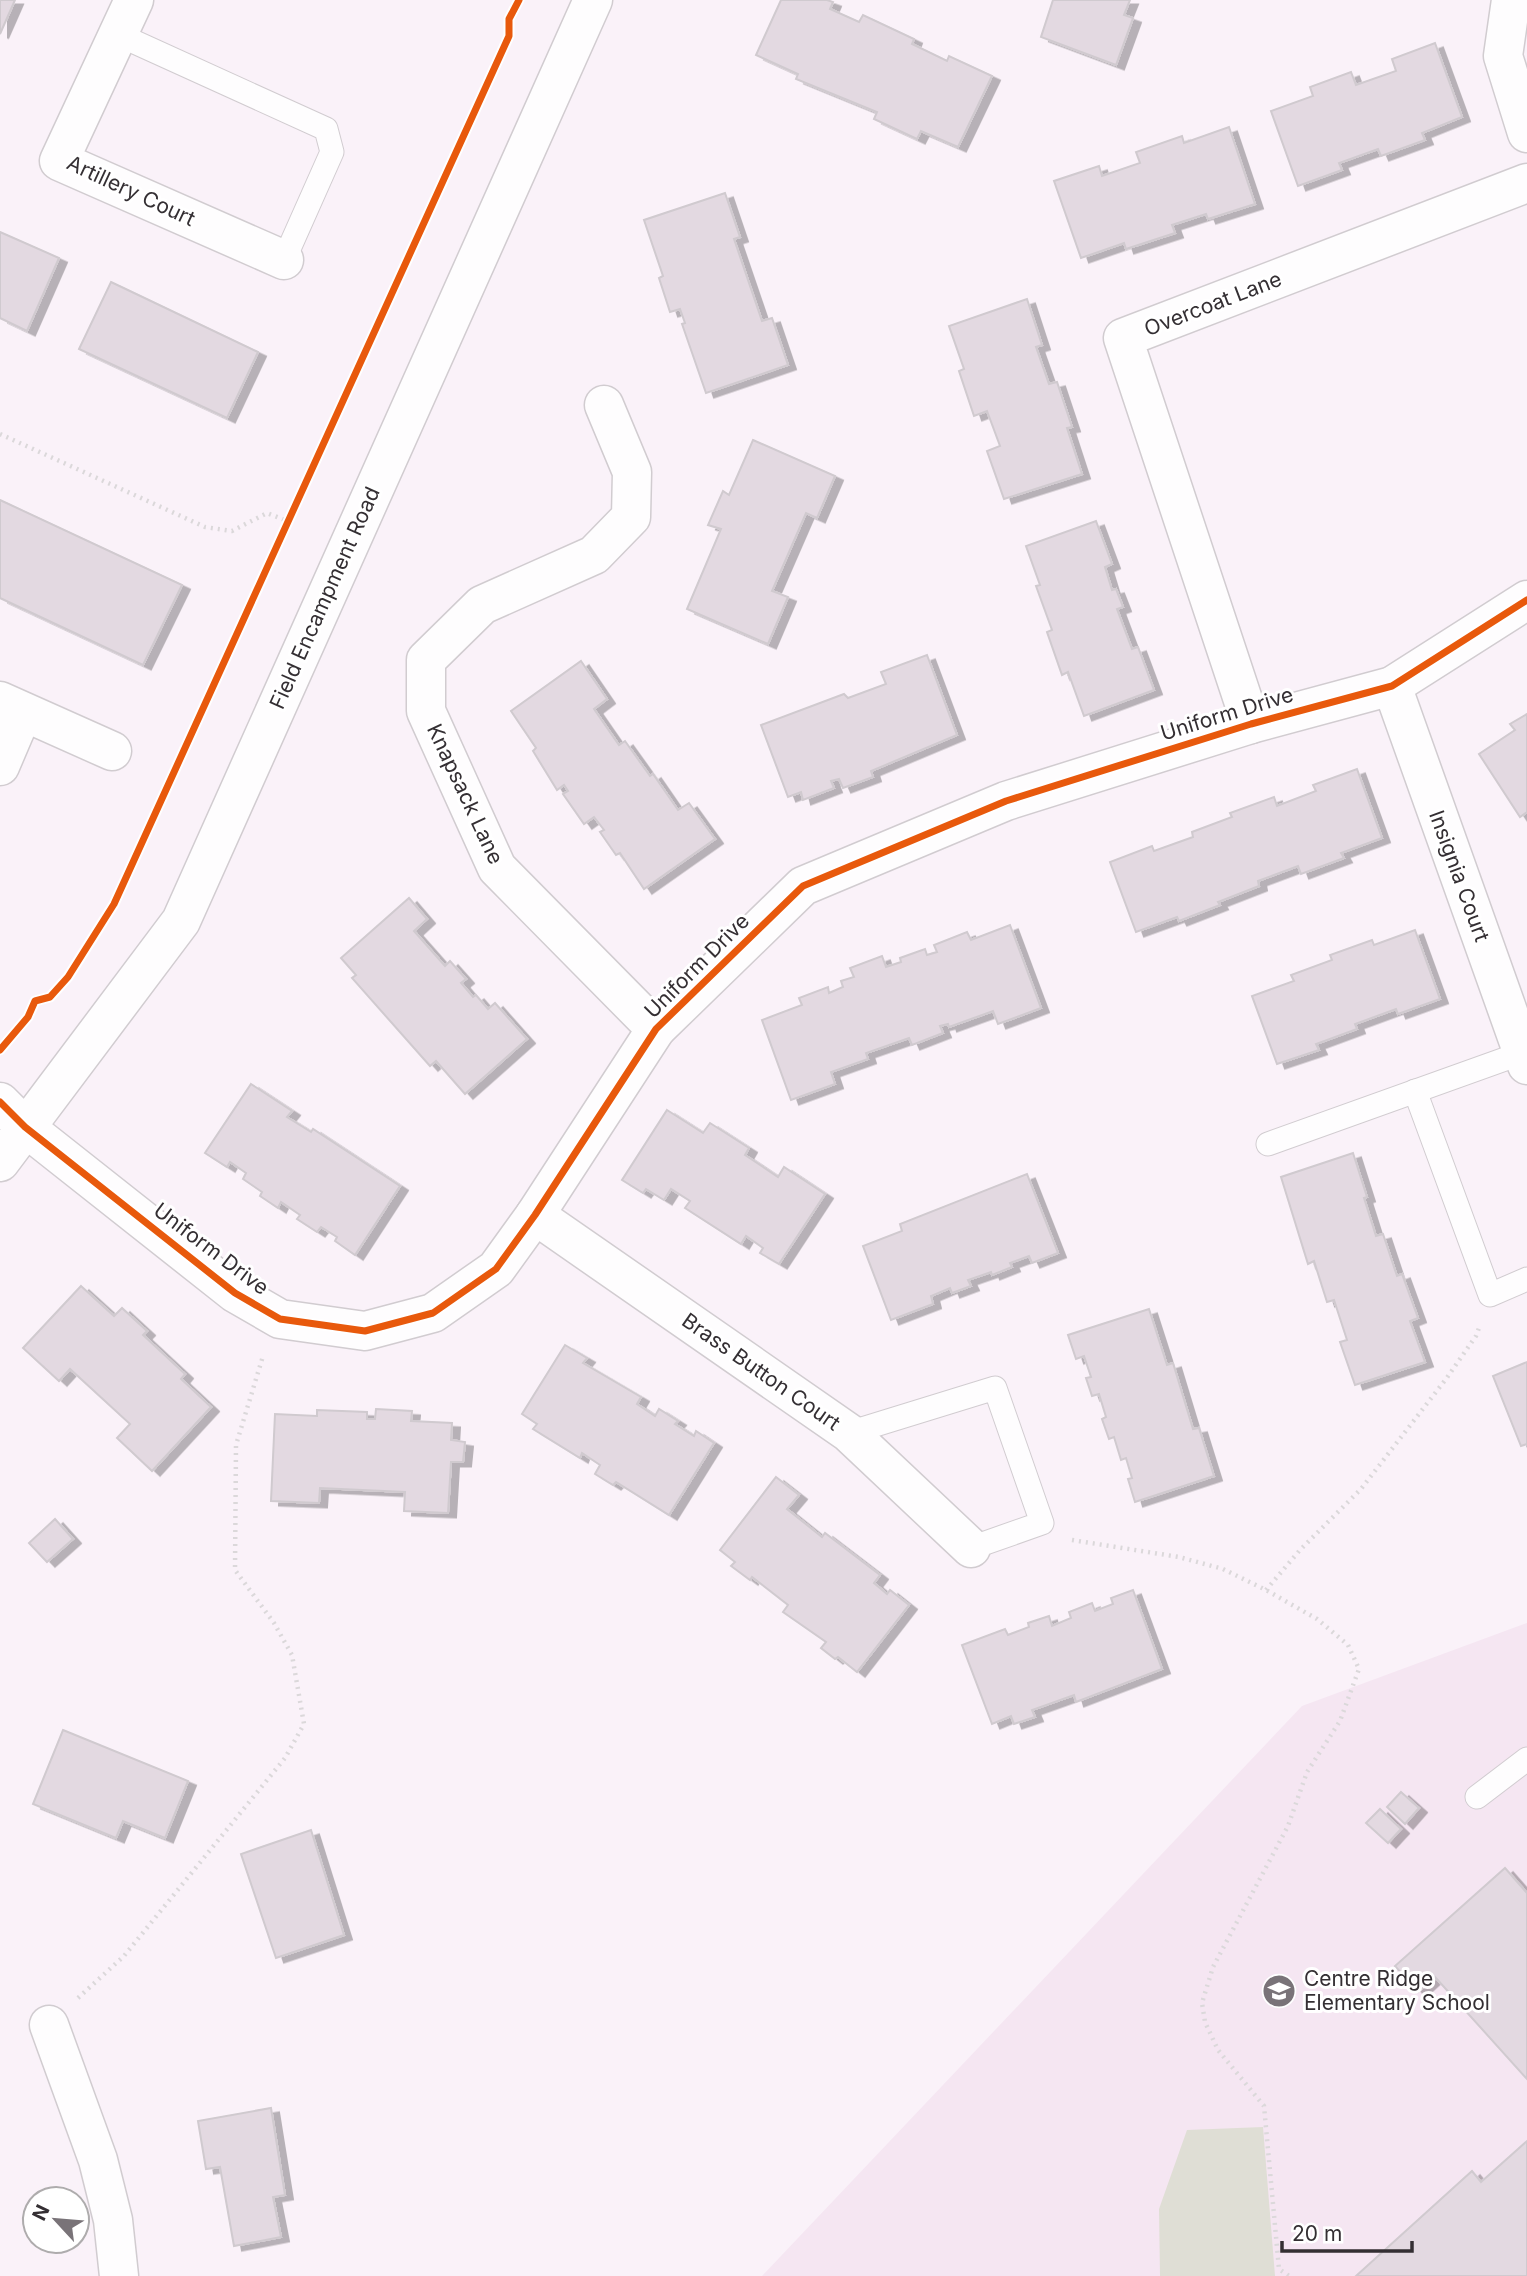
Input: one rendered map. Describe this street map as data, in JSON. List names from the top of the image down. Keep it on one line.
{"streets":{"street":["Artillery Court","Overcoat Lane","Field Encampment Road","Uniform Drive","Knapsack Lane","Insignia Court","Brass Button Court"]},"crossings":[["Overcoat Lane","Uniform Drive"],["Field Encampment Road","Uniform Drive"],["Uniform Drive","Knapsack Lane"],["Uniform Drive","Insignia Court"],["Uniform Drive","Brass Button Court"]],"places":{"school or university":["Centre Ridge Elementary School"]},"scale_bar":"20 m","north":"top left"}
